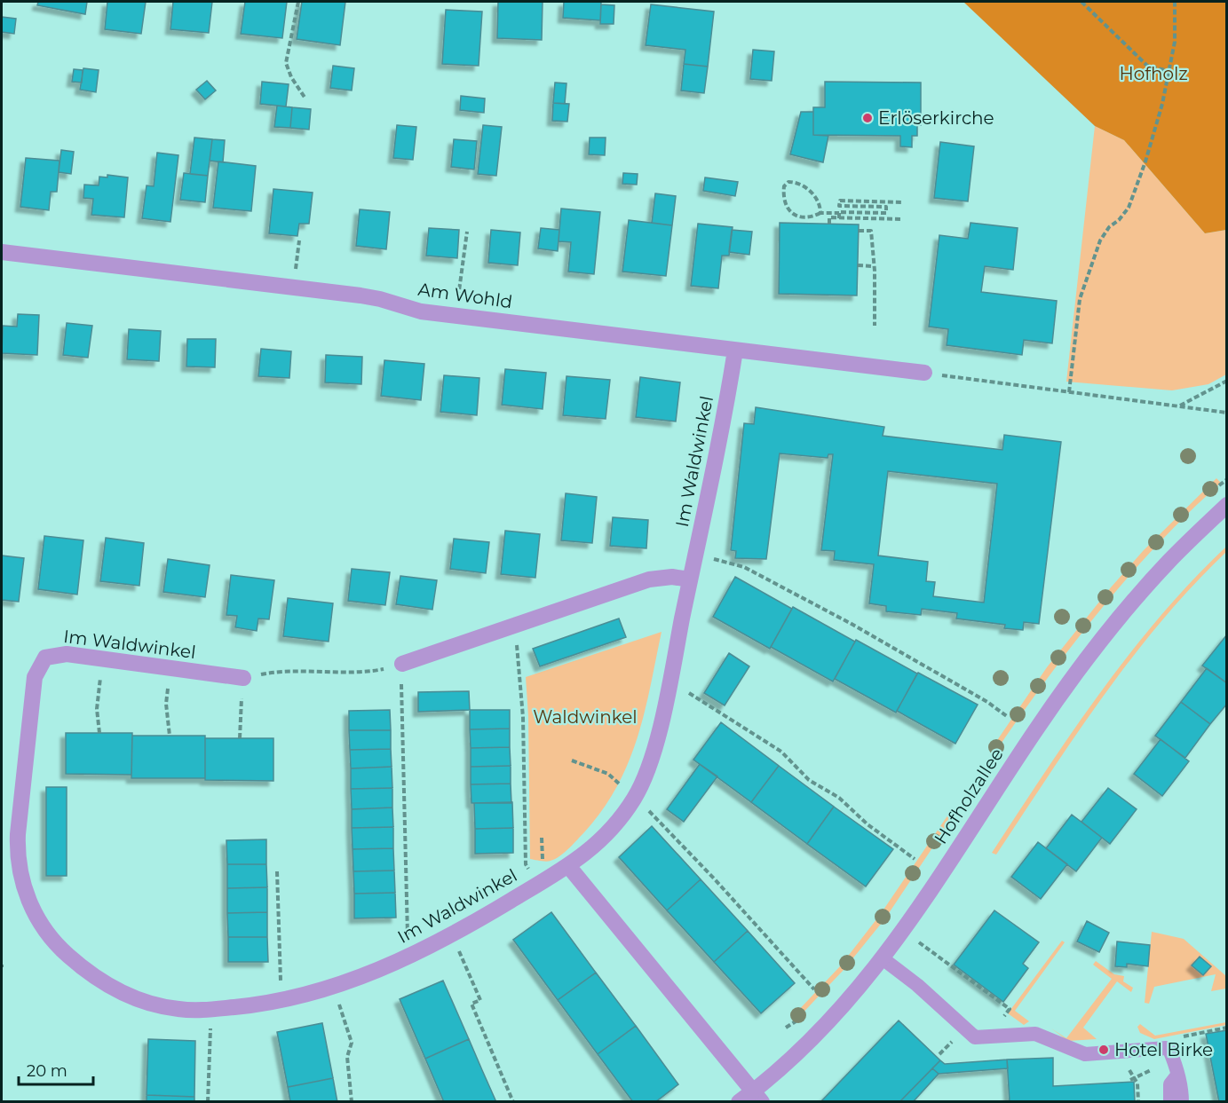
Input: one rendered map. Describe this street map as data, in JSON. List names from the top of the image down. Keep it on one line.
{"streets":{"street":["Am Wohld","Im Waldwinkel","Hofholzallee"]},"crossings":[["Am Wohld","Im Waldwinkel"]],"parks":["Hofholz","Waldwinkel"],"places":["Erlöserkirche","Hotel Birke"],"scale_bar":"20 m"}
